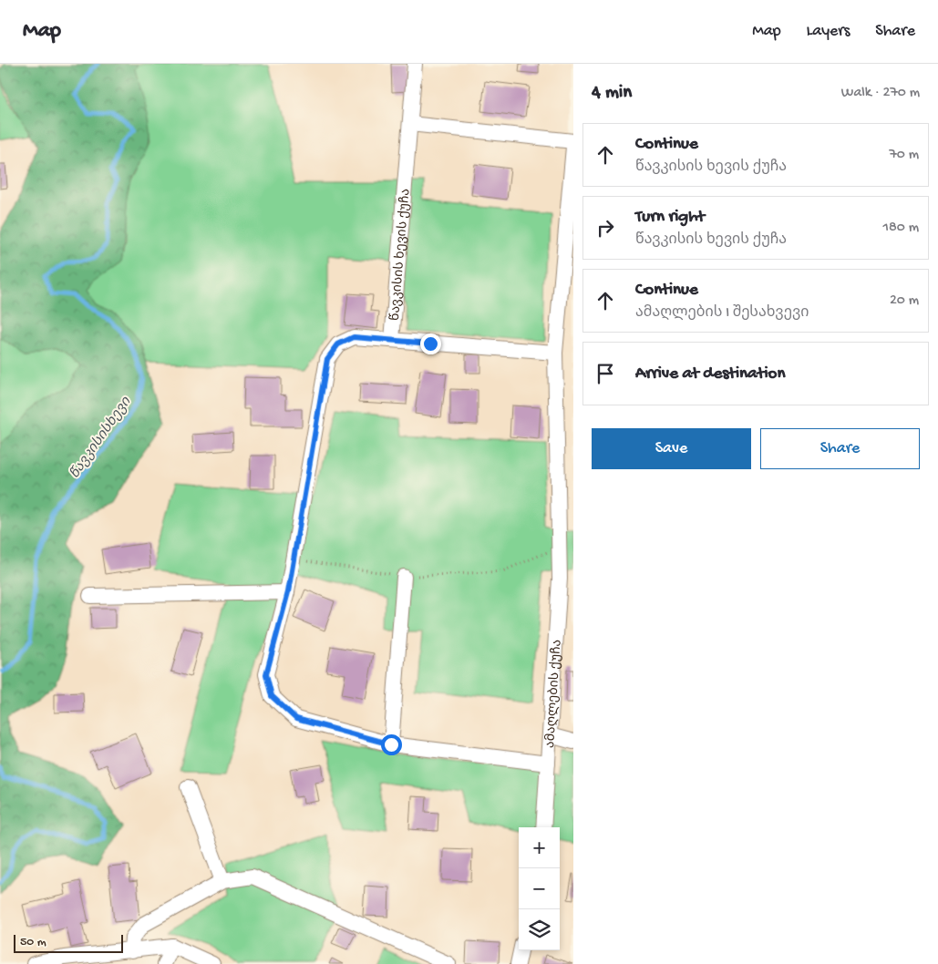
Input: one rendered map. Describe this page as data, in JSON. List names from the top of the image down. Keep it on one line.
{"streets":{"street":["წავკისის ხევის ქუჩა","ამაღლების ქუჩა"]},"water":["წავკისისხევი"],"scale_bar":"50 m","page":{"header":"Map","nav":["Map","Layers","Share"],"heading":["4 min","Walk · 270 m"],"list":[["Continue","წავკისის ხევის ქუჩა","70 m"],["Turn right","წავკისის ხევის ქუჩა","180 m"],["Continue","ამაღლების I შესახვევი","20 m"],"Arrive at destination"],"buttons":["Save","Share"],"map_buttons":["+","−"],"scale":"50 m"}}
